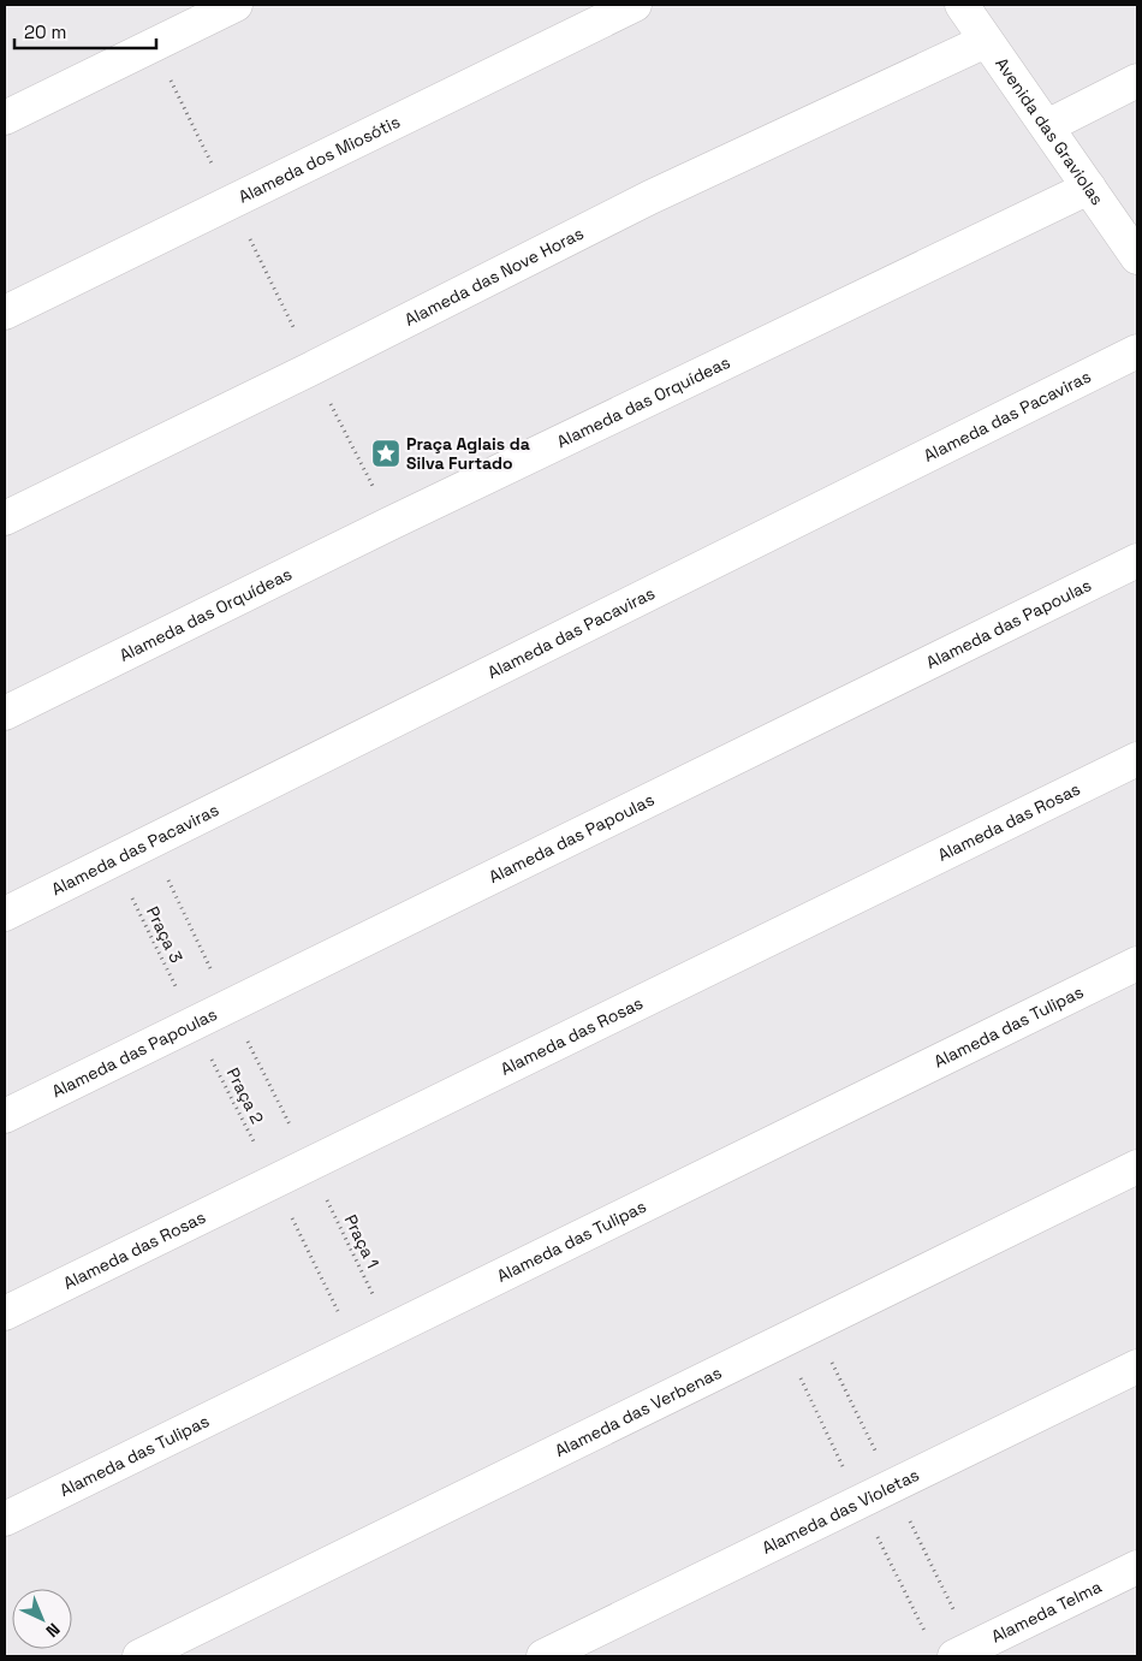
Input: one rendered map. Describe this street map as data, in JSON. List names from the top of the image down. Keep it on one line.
{"streets":{"street":["Avenida das Graviolas","Alameda dos Miosótis","Alameda das Nove Horas","Alameda das Orquídeas","Alameda das Pacaviras","Alameda das Papoulas","Alameda das Rosas","Alameda das Tulipas","Alameda das Verbenas","Alameda das Violetas","Alameda Telma"],"path":["Praça 3","Praça 2","Praça 1"]},"crossings":[["Avenida das Graviolas","Alameda das Nove Horas"],["Avenida das Graviolas","Alameda das Orquídeas"],["Alameda das Pacaviras","Praça 3"],["Alameda das Papoulas","Praça 3"],["Alameda das Papoulas","Praça 2"],["Alameda das Rosas","Praça 2"],["Alameda das Rosas","Praça 1"],["Praça 3","Praça 2"],["Alameda das Tulipas","Praça 1"],["Praça 2","Praça 1"]],"places":{"place":["Praça Aglais da Silva Furtado"]},"scale_bar":"20 m","north":"bottom right"}
